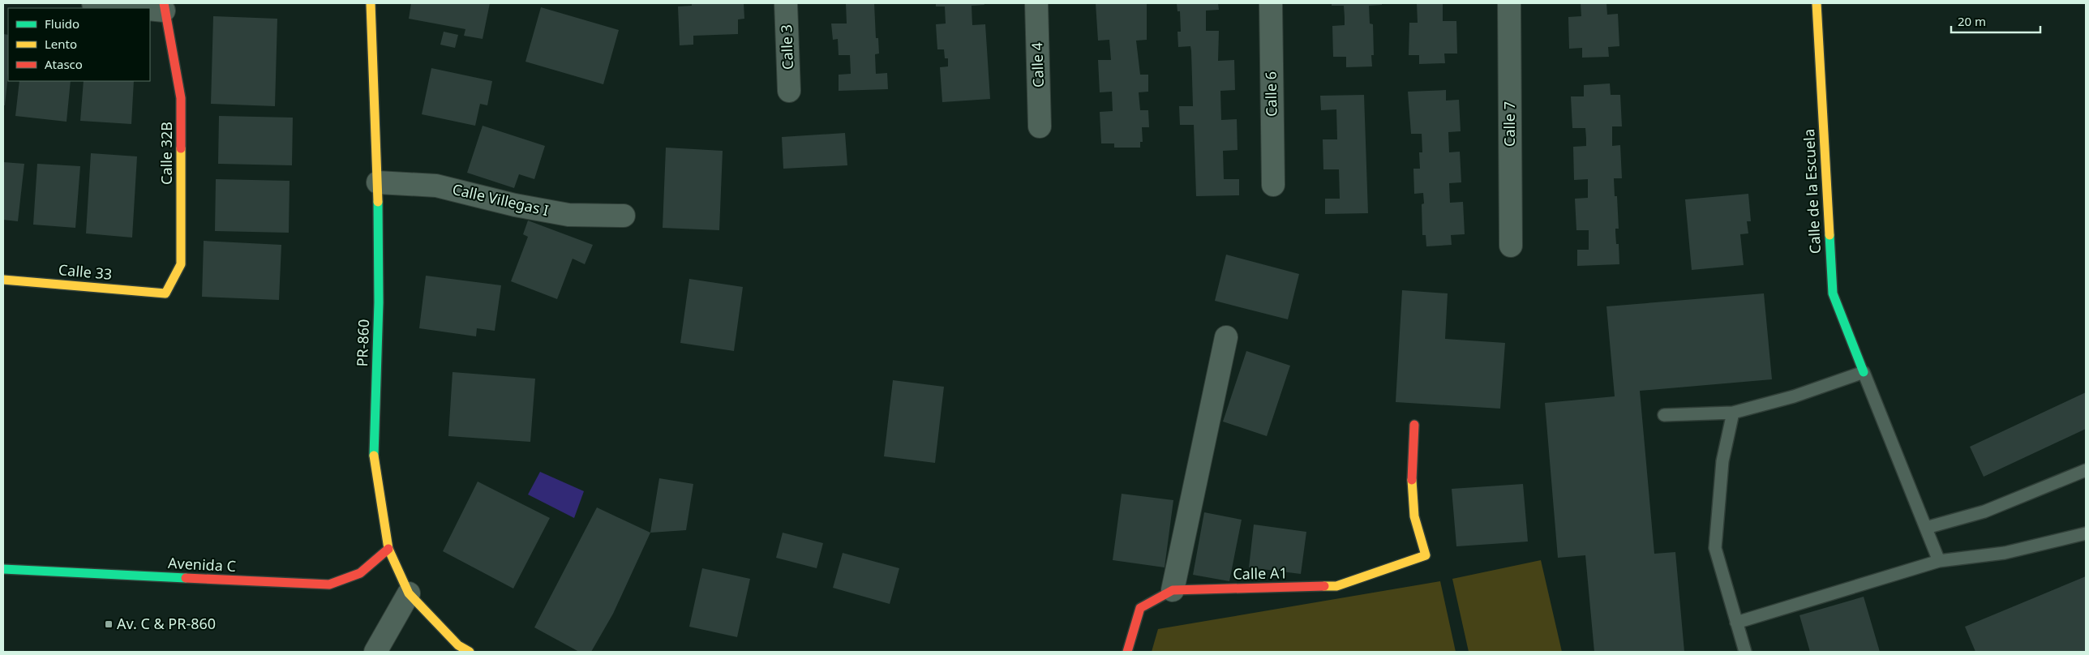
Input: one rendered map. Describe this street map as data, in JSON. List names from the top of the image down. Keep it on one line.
{"streets":{"street":["Calle 3","Calle 4","Calle 6","Calle 7","Calle 32B","Calle de la Escuela","Calle Villegas I","Calle 33","PR-860","Avenida C","Calle A1"]},"crossings":[["Calle 32B","Calle 33"],["Calle Villegas I","PR-860"],["PR-860","Avenida C"]],"places":{"transit":["Av. C & PR-860"]},"legend":["Fluido","Lento","Atasco"],"scale_bar":"20 m"}
